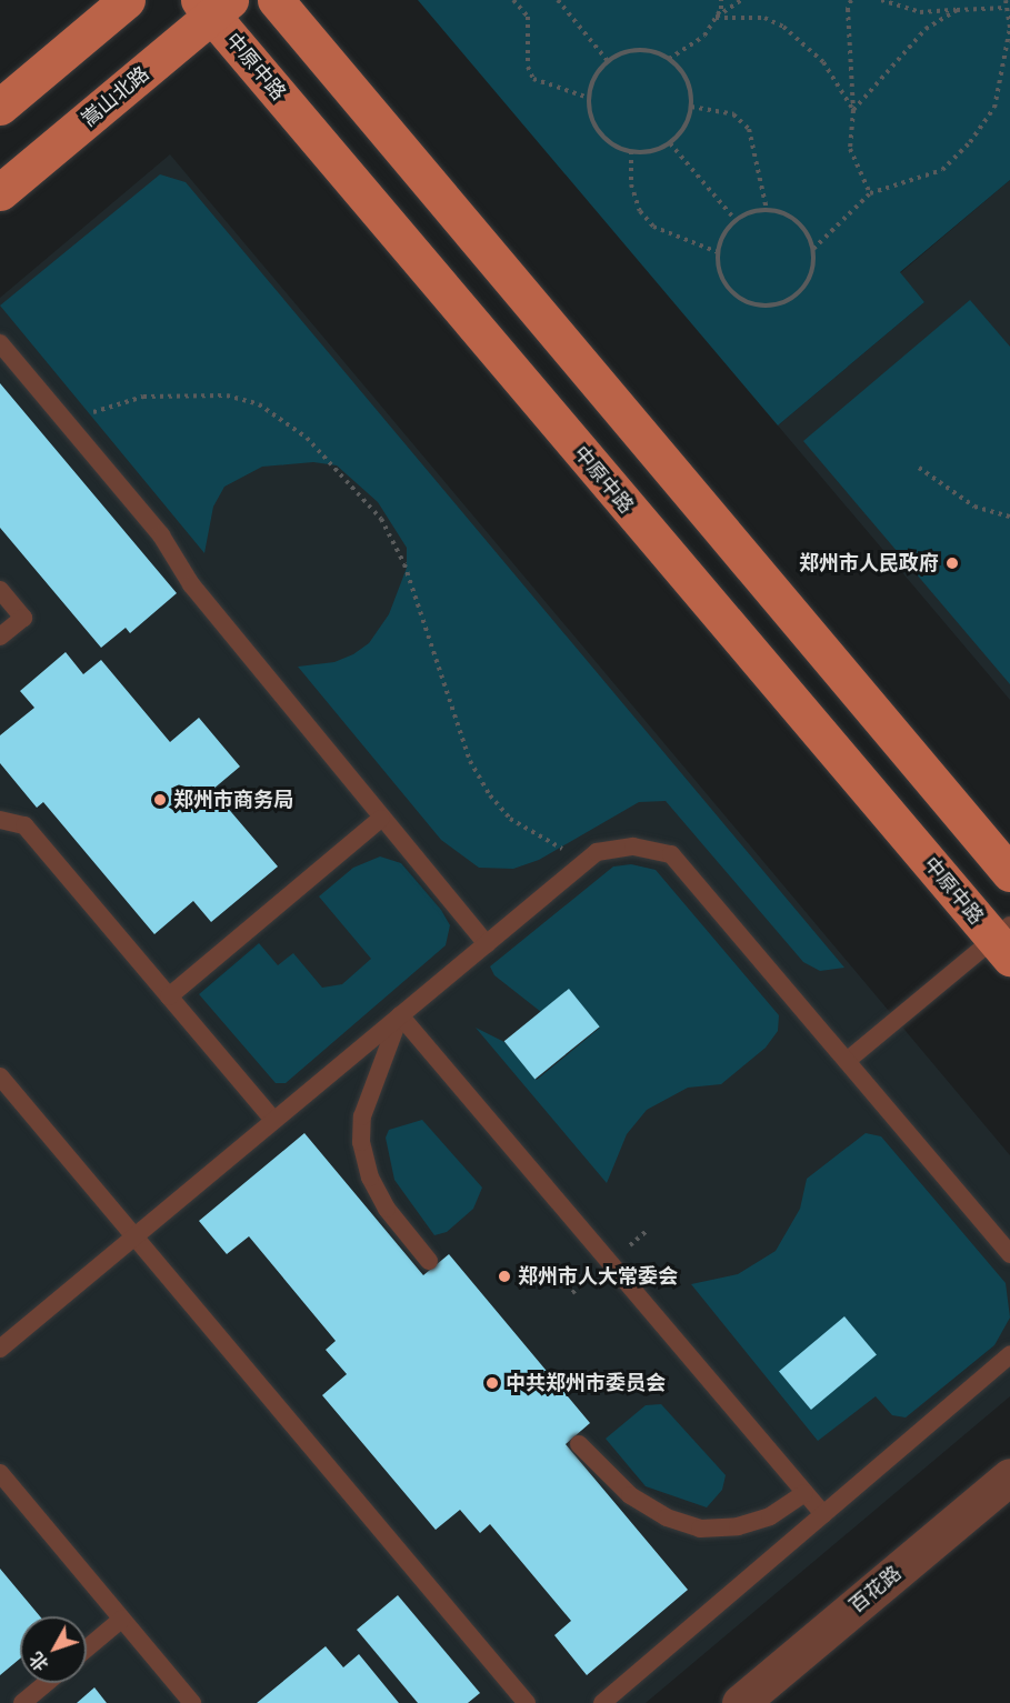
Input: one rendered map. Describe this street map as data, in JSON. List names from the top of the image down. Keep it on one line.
{"streets":{"main road":["中原中路","嵩山北路"],"street":["百花路"]},"crossings":[["中原中路","嵩山北路"]],"places":["郑州市人民政府","郑州市商务局","郑州市人大常委会","中共郑州市委员会"],"north":"bottom left"}
